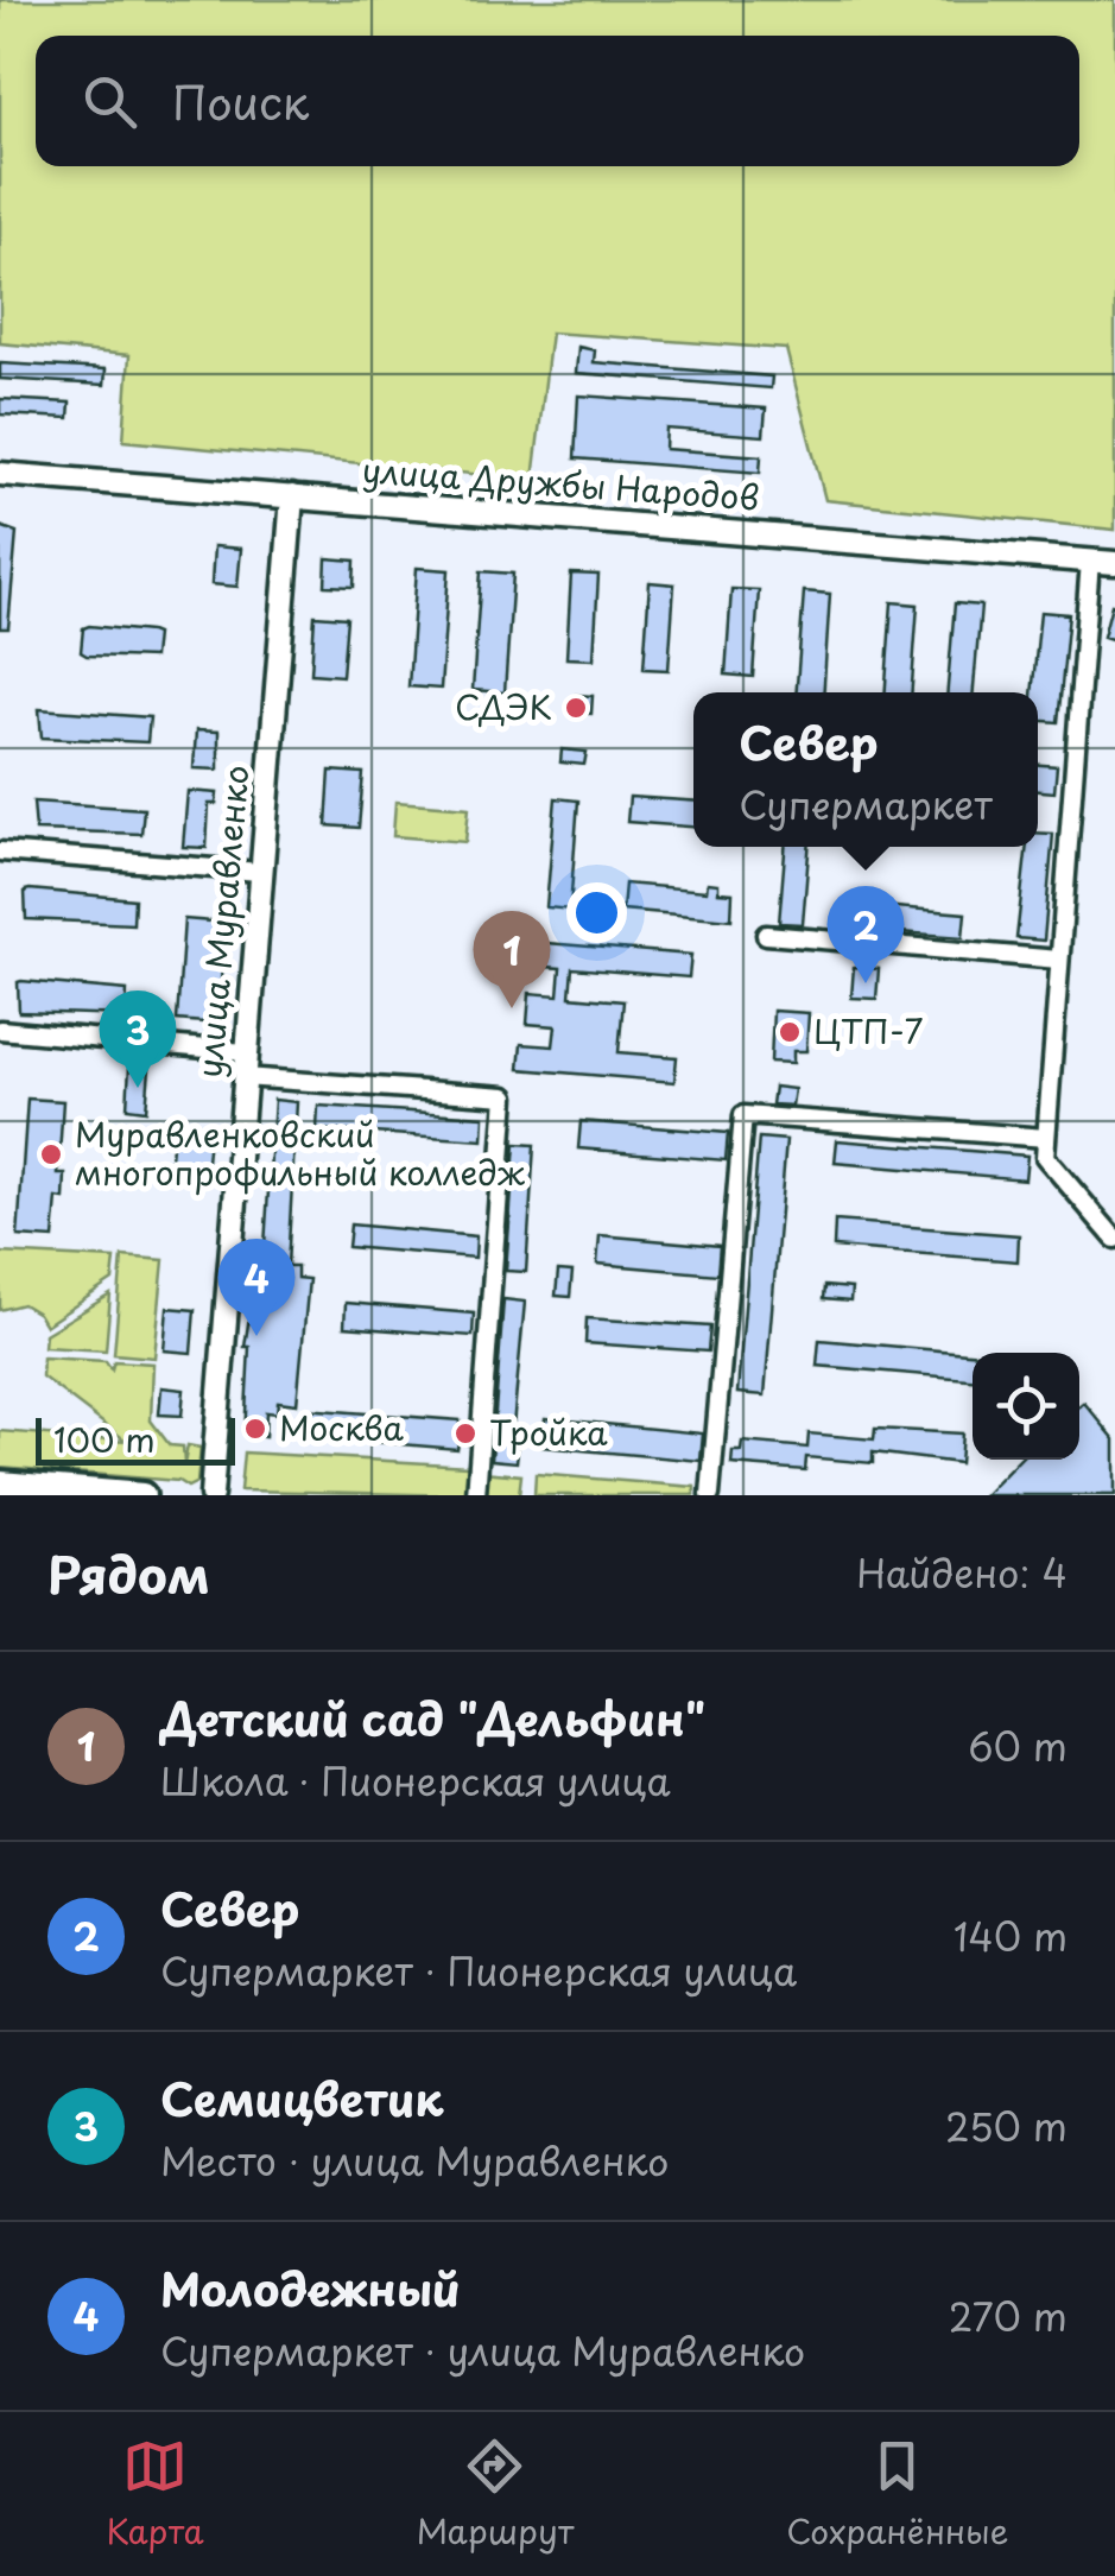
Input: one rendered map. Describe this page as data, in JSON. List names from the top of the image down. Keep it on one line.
{"streets":{"street":["улица Дружбы Народов","улица Муравленко"]},"crossings":[["улица Дружбы Народов","улица Муравленко"]],"places":["СДЭК","ЦТП-7","Муравленковский многопрофильный колледж","Москва","Тройка"],"scale_bar":"100 m","page":{"search":"Поиск","popup":["Север","Супермаркет"],"pins":["2","1","3","4"],"scale":"100 m","heading":["Рядом","Найдено: 4"],"list":[{"mark":"1","name":"Детский сад \"Дельфин\"","note":"Школа · Пионерская улица","value":"60 m"},{"mark":"2","name":"Север","note":"Супермаркет · Пионерская улица","value":"140 m"},{"mark":"3","name":"Семицветик","note":"Место · улица Муравленко","value":"250 m"},{"mark":"4","name":"Молодежный","note":"Супермаркет · улица Муравленко","value":"270 m"}],"nav":["Карта","Маршрут","Сохранённые"]}}
